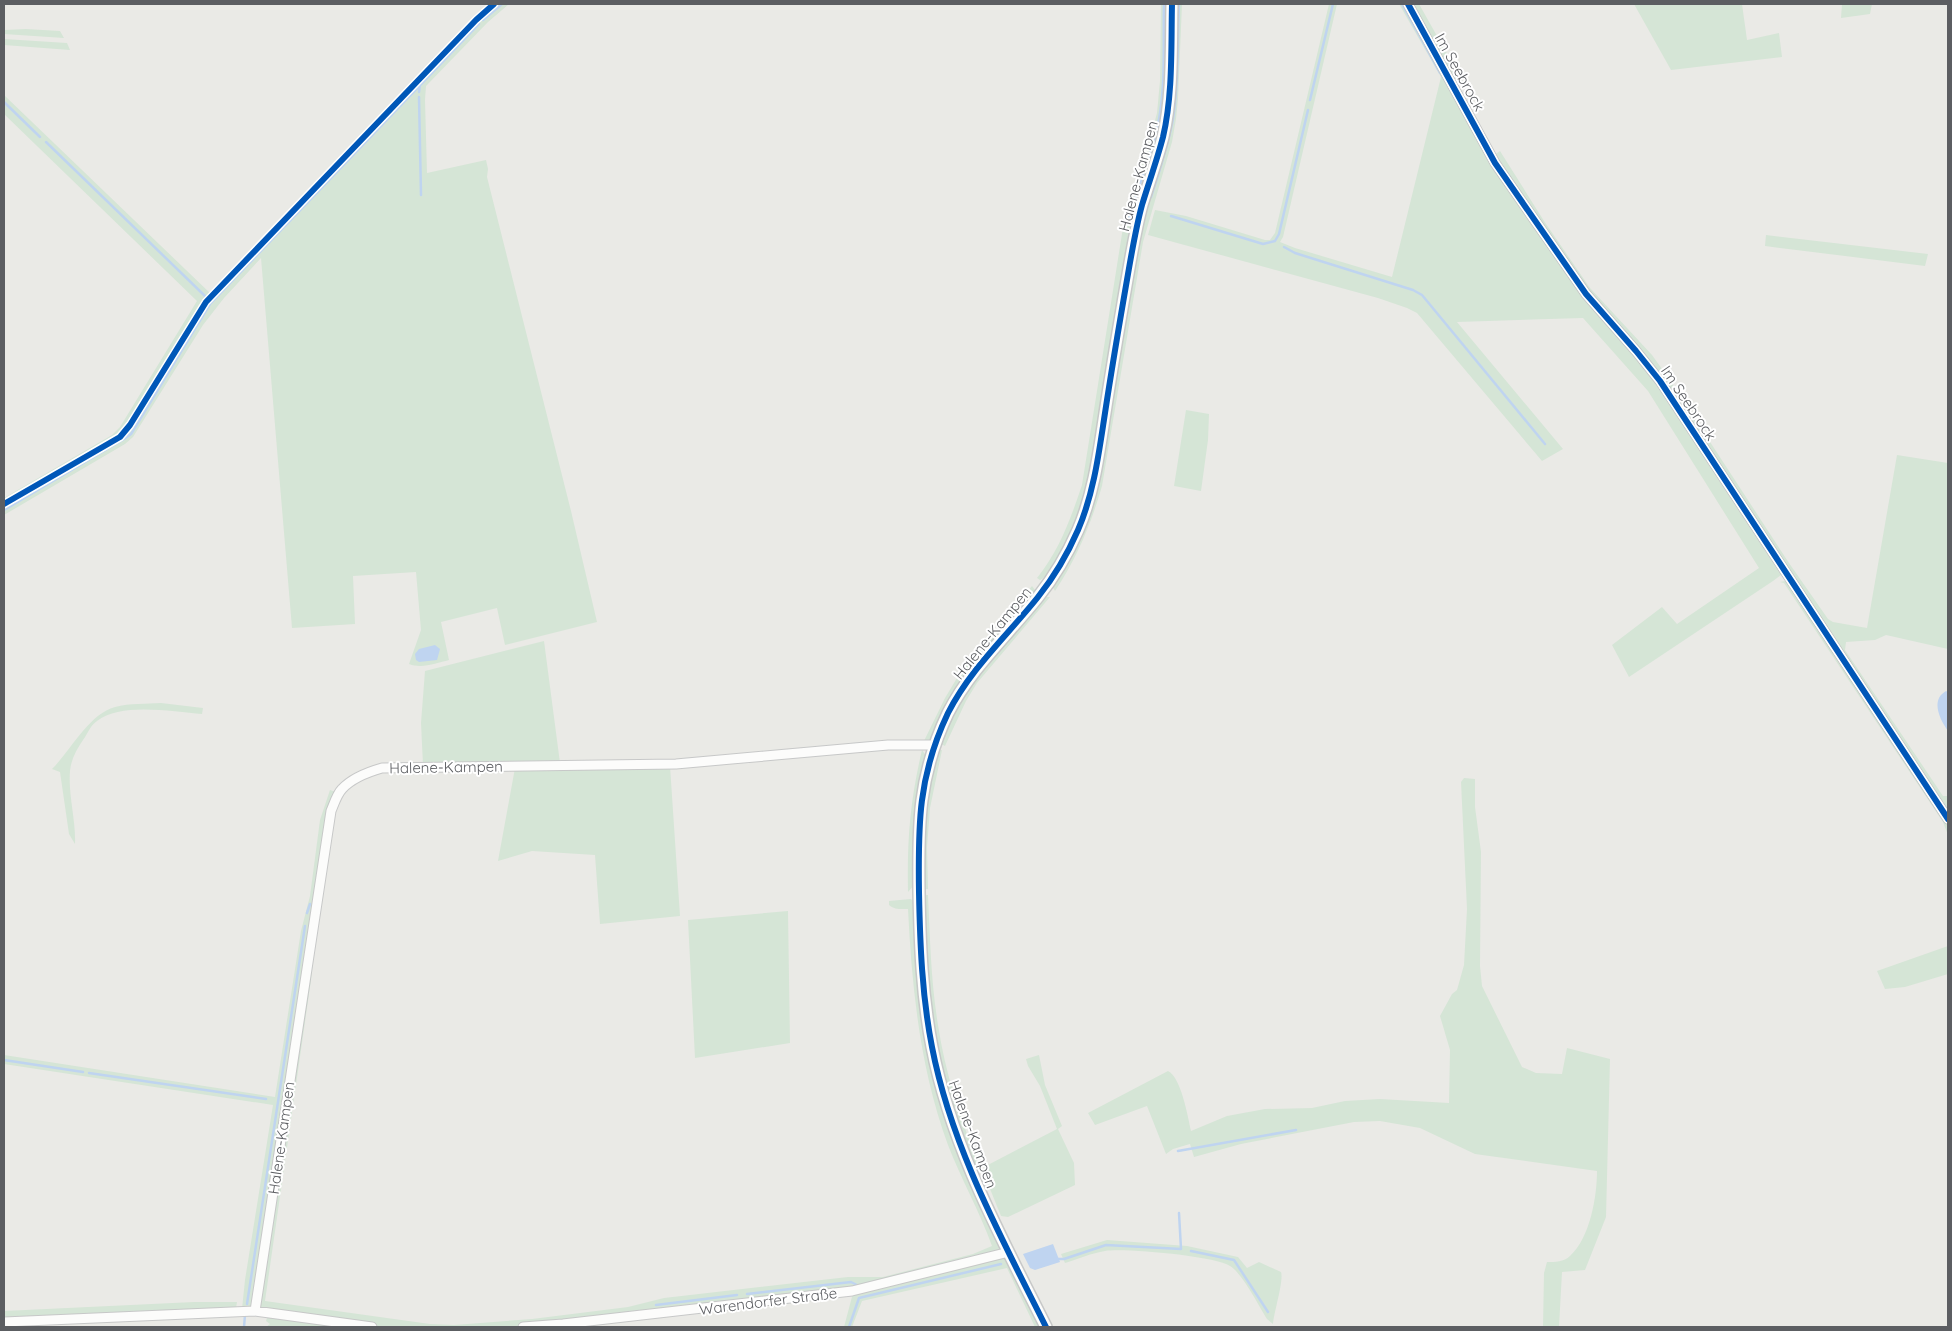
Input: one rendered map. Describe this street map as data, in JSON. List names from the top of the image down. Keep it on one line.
{"streets":{"street":["Im Seebrock","Halene-Kampen","Warendorfer Straße"]},"crossings":[["Halene-Kampen","Warendorfer Straße"]]}
